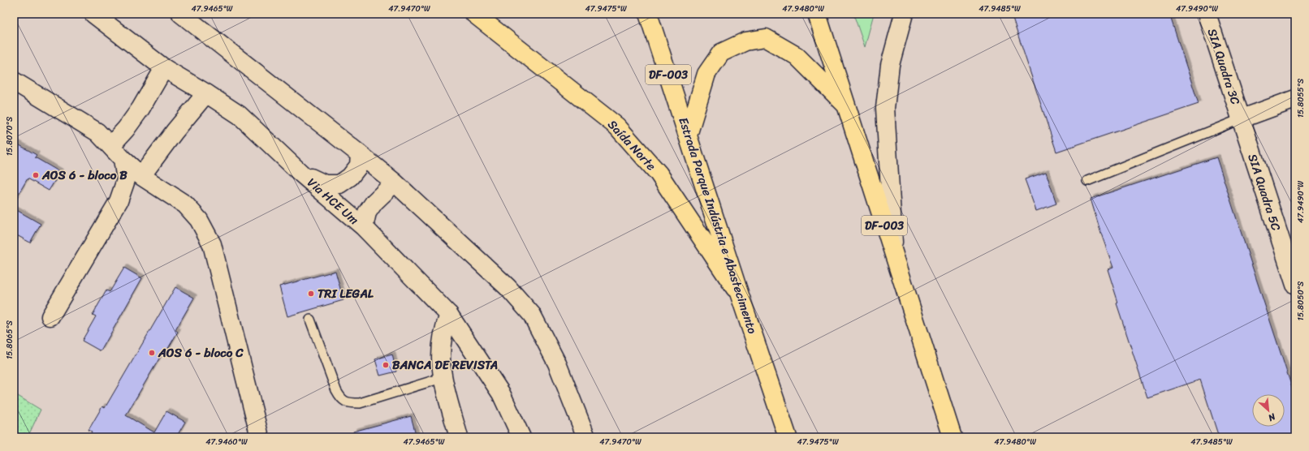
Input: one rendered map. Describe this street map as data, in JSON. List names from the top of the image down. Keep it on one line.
{"streets":{"main road":["SIA Quadra 3C","DF-003","Saída Norte","SIA Quadra 5C","Via HCE Um","Estrada Parque Indústria e Abastecimento"]},"crossings":[["SIA Quadra 3C","SIA Quadra 5C"],["Saída Norte","Estrada Parque Indústria e Abastecimento"]],"places":["AOS 6 - bloco B","TRI LEGAL","AOS 6 - bloco C","BANCA DE REVISTA"],"north":"bottom right","coordinates":["47.9465°W","47.9470°W","47.9475°W","47.9480°W","47.9485°W","47.9490°W","15.8055°S","15.8070°S","15.8050°S","15.8065°S","47.9460°W"]}
